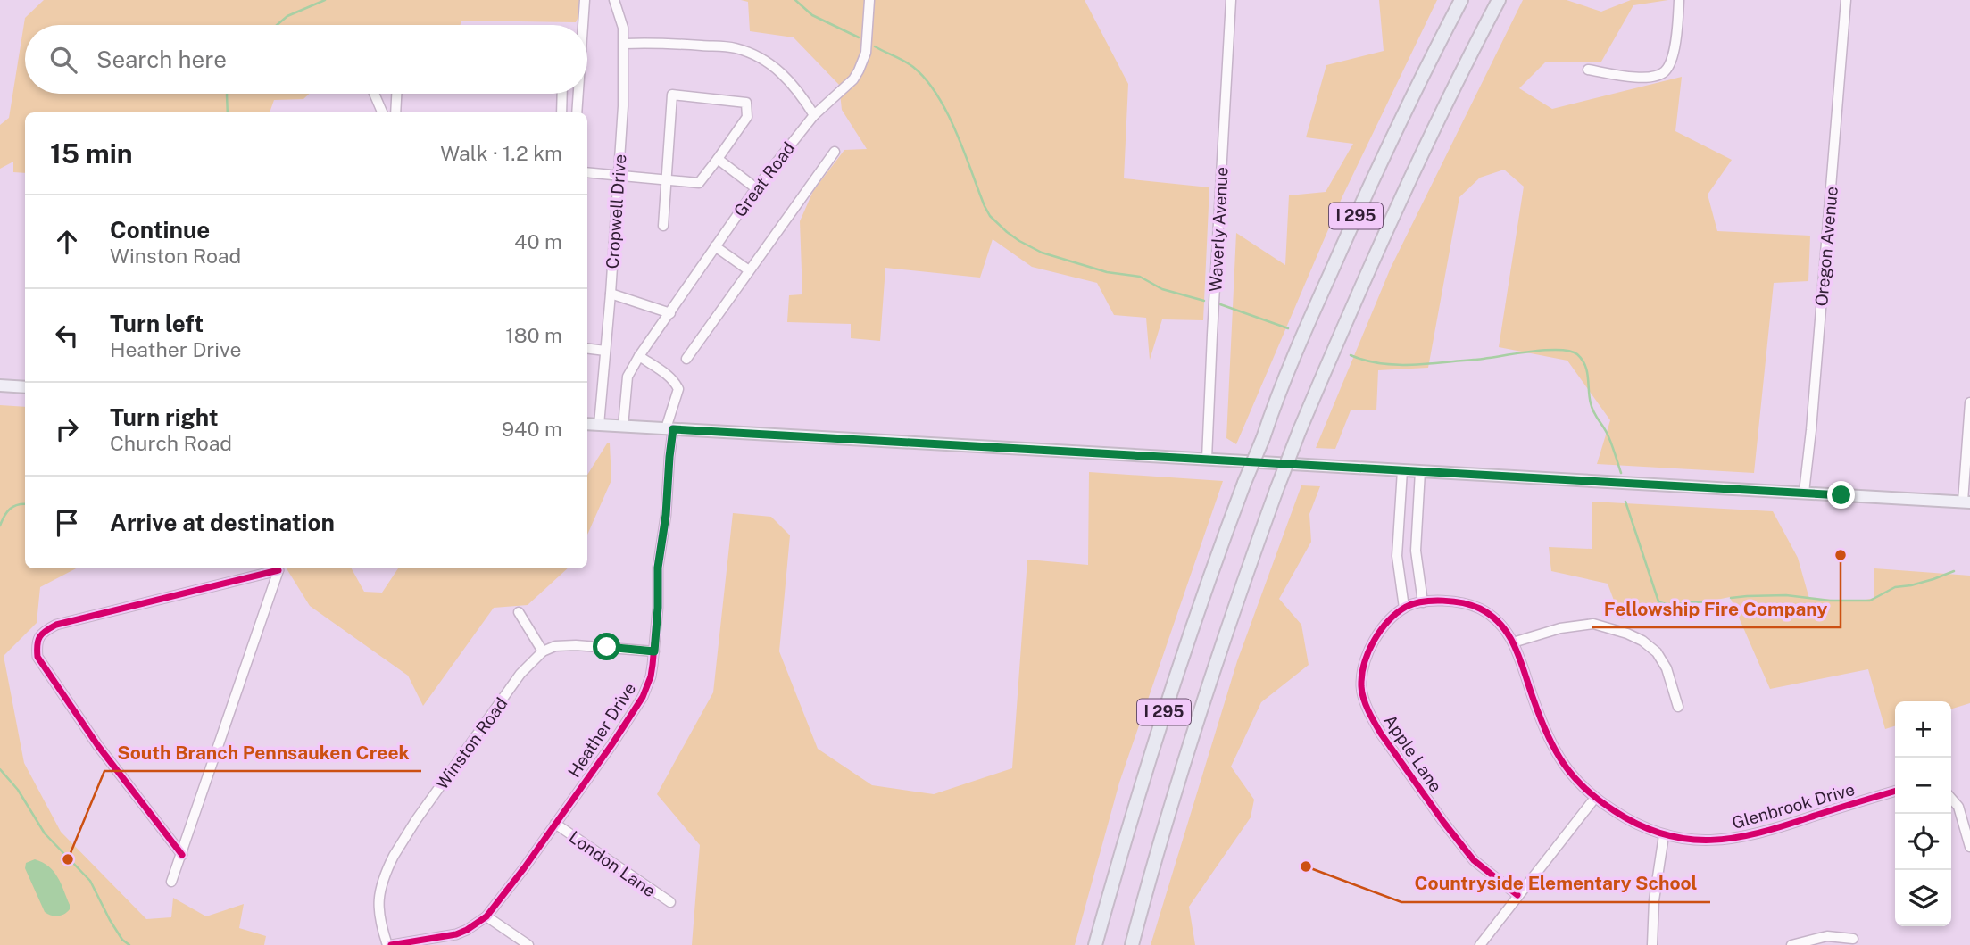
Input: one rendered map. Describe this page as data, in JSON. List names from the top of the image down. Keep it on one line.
{"streets":{"highway":["I 295"],"street":["Great Road","Cropwell Drive","Waverly Avenue","Oregon Avenue","Heather Drive","Winston Road","Apple Lane","Glenbrook Drive","London Lane"]},"crossings":[["Heather Drive","Winston Road"],["Heather Drive","London Lane"],["Apple Lane","Glenbrook Drive"]],"places":["Fellowship Fire Company","South Branch Pennsauken Creek","Countryside Elementary School"],"page":{"search":"Search here","heading":["15 min","Walk · 1.2 km"],"list":[["Continue","Winston Road","40 m"],["Turn left","Heather Drive","180 m"],["Turn right","Church Road","940 m"],"Arrive at destination"],"map_buttons":["+","−"]}}
